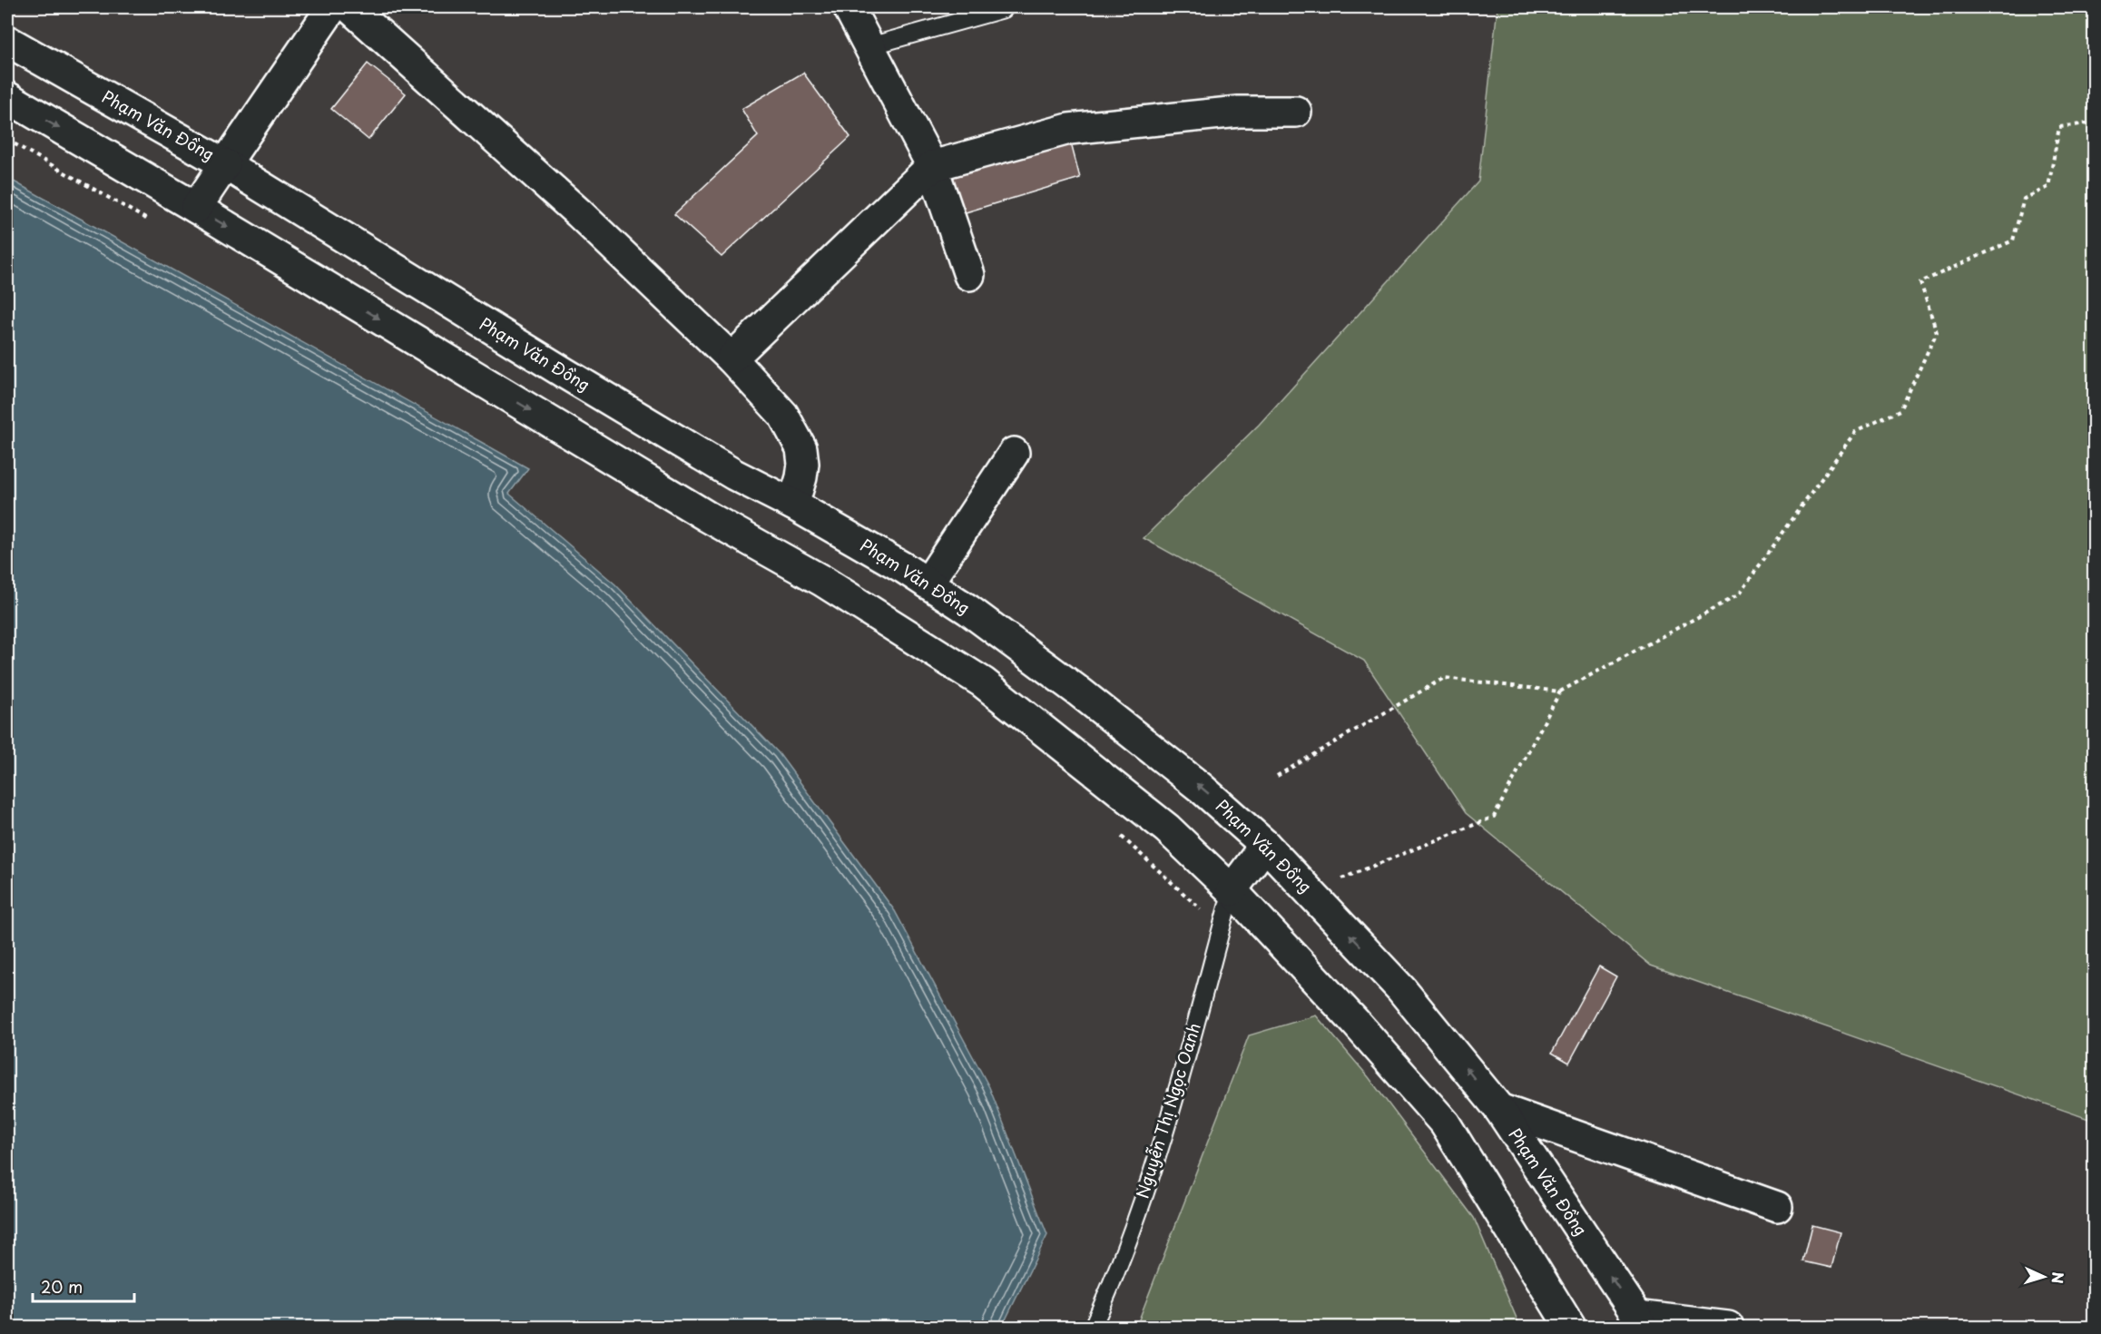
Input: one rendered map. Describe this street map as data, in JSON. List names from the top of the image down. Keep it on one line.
{"streets":{"main road":["Phạm Văn Đồng"],"lane":["Nguyễn Thị Ngọc Oanh"]},"scale_bar":"20 m","north":"right"}
